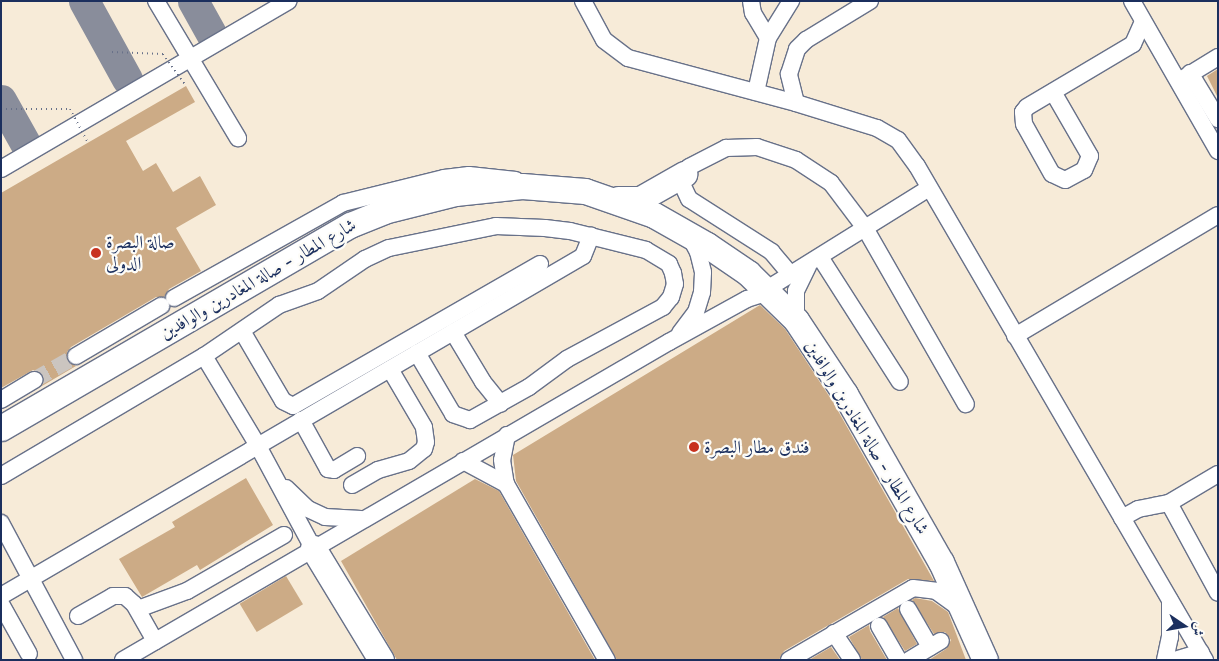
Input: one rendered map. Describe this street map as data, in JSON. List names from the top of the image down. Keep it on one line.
{"streets":{"highway":["شارع المطار - صالة المغادرين والوافدين"]},"places":["صالة البصرة الدولى","فندق مطار البصرة"],"north":"right"}
